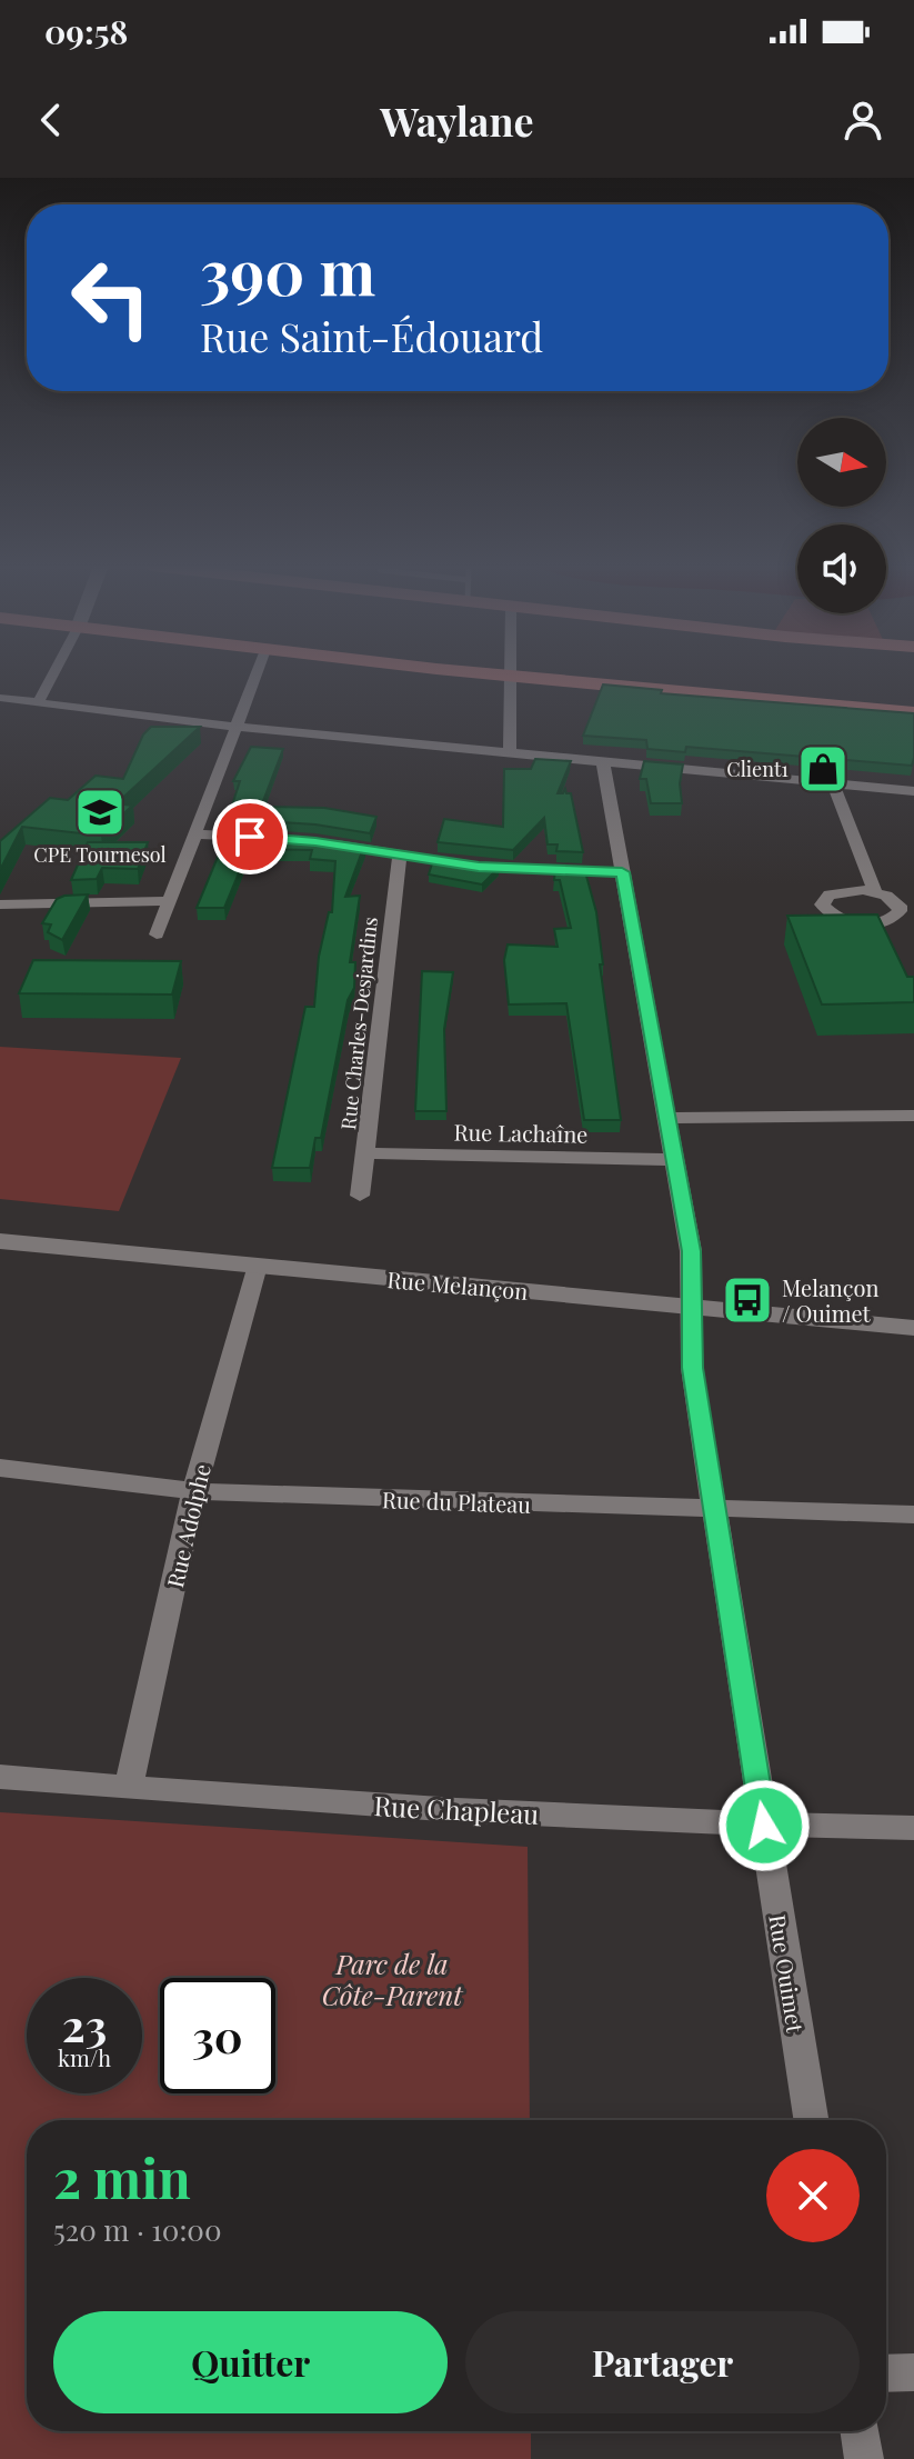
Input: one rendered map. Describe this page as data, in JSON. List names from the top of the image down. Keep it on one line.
{"streets":{"street":["Rue Charles-Desjardins","Rue Lachaîne","Rue Melançon","Rue du Plateau","Rue Adolphe","Rue Chapleau","Rue Ouimet"]},"crossings":[["Rue Charles-Desjardins","Rue Lachaîne"],["Rue Lachaîne","Rue Ouimet"],["Rue Melançon","Rue Adolphe"],["Rue Melançon","Rue Ouimet"],["Rue du Plateau","Rue Adolphe"],["Rue du Plateau","Rue Ouimet"],["Rue Adolphe","Rue Chapleau"],["Rue Chapleau","Rue Ouimet"]],"parks":["Parc de la Côte-Parent"],"places":{"shop":["Client1"],"school or university":["CPE Tournesol"],"bus stop":["Melançon / Ouimet"]},"north":"right","page":{"status":"09:58","header":"Waylane","turn":["390 m","Rue Saint-Édouard"],"speed":"23 km/h","limit":"30","heading":["2 min","520 m · 10:00"],"buttons":["Quitter","Partager"]}}
